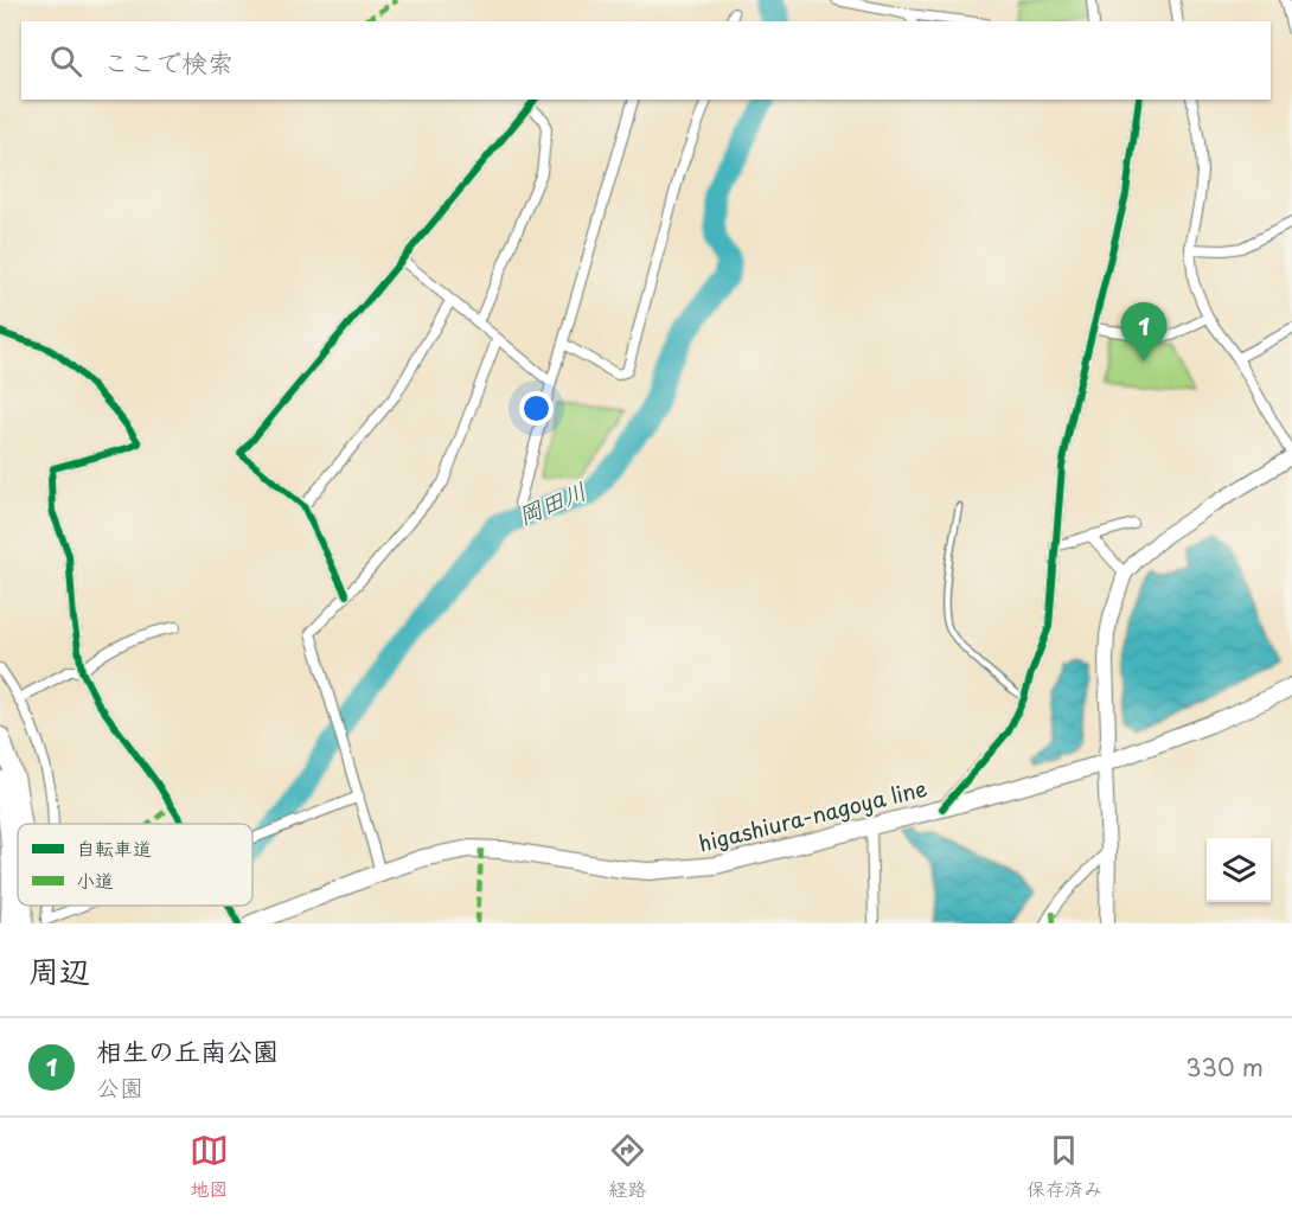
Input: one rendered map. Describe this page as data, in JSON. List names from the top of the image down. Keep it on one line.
{"streets":{"main road":["higashiura-nagoya line"]},"water":["岡田川"],"legend":["自転車道","小道"],"page":{"search":"ここで検索","pins":"1","heading":"周辺","list":[{"mark":"1","name":"相生の丘南公園","note":"公園","value":"330 m"}],"nav":["地図","経路","保存済み"]}}
